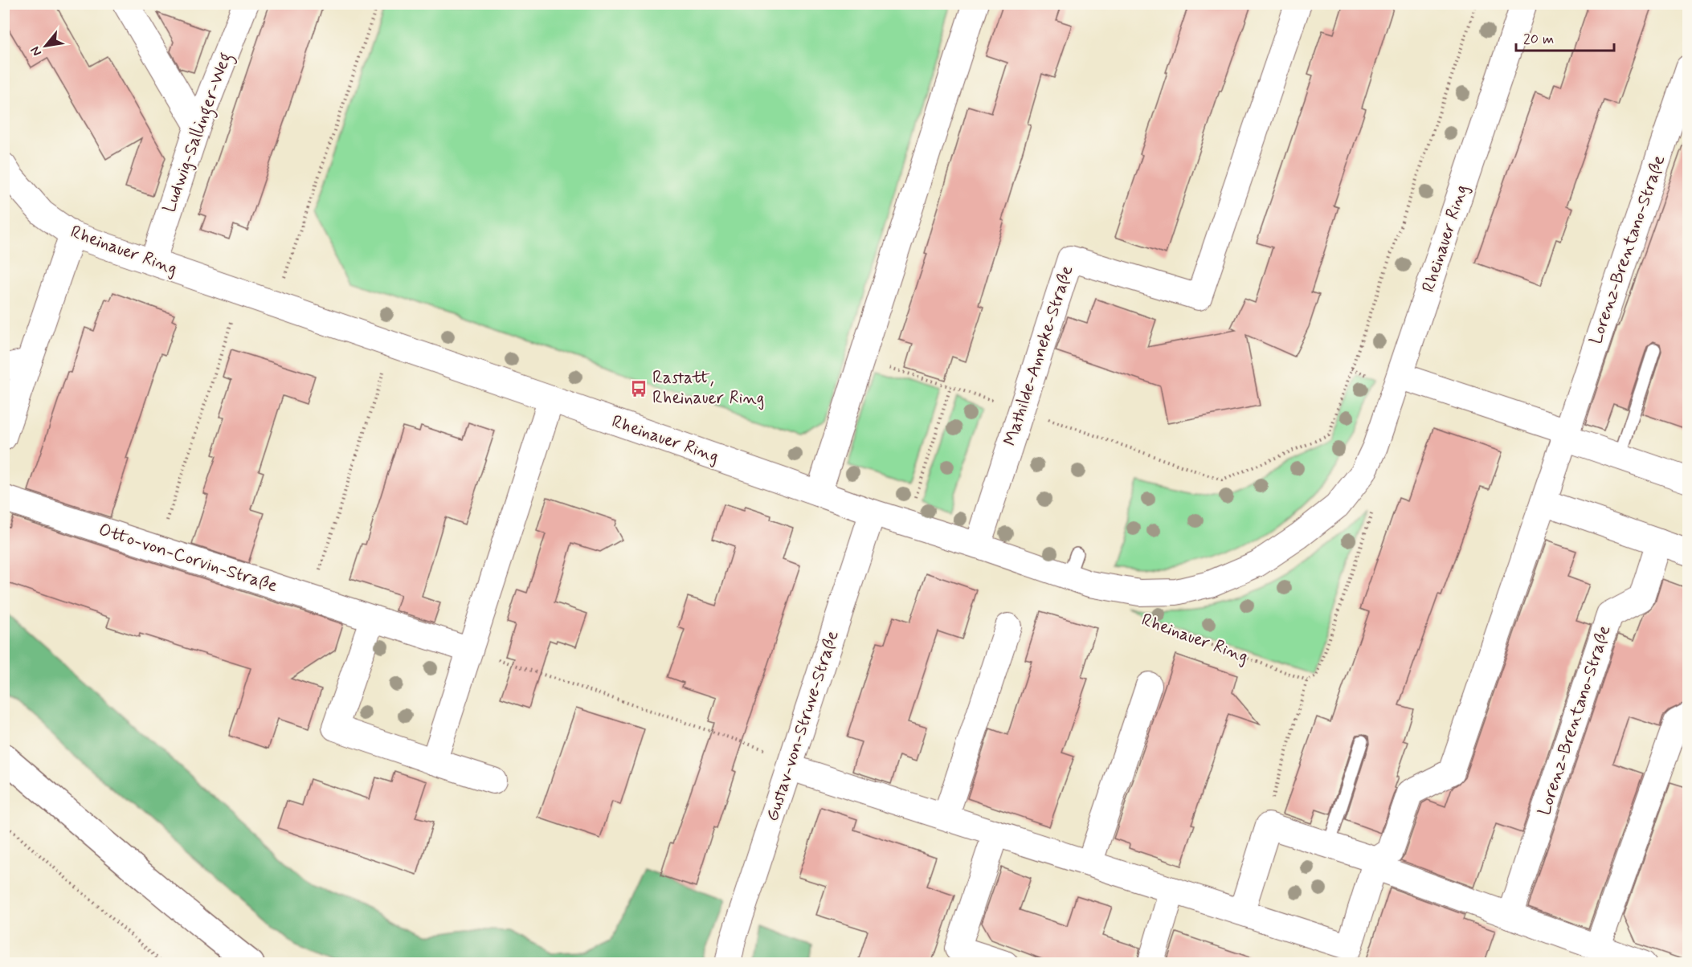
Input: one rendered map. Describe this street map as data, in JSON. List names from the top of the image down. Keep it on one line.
{"streets":{"street":["Ludwig-Sallinger-Weg","Rheinauer Ring","Lorenz-Brentano-Straße","Mathilde-Anneke-Straße","Otto-von-Corvin-Straße","Gustav-von-Struve-Straße"]},"crossings":[["Ludwig-Sallinger-Weg","Rheinauer Ring"],["Rheinauer Ring","Mathilde-Anneke-Straße"],["Rheinauer Ring","Gustav-von-Struve-Straße"]],"places":{"bus stop":["Rastatt, Rheinauer Ring"]},"scale_bar":"20 m","north":"bottom left"}
